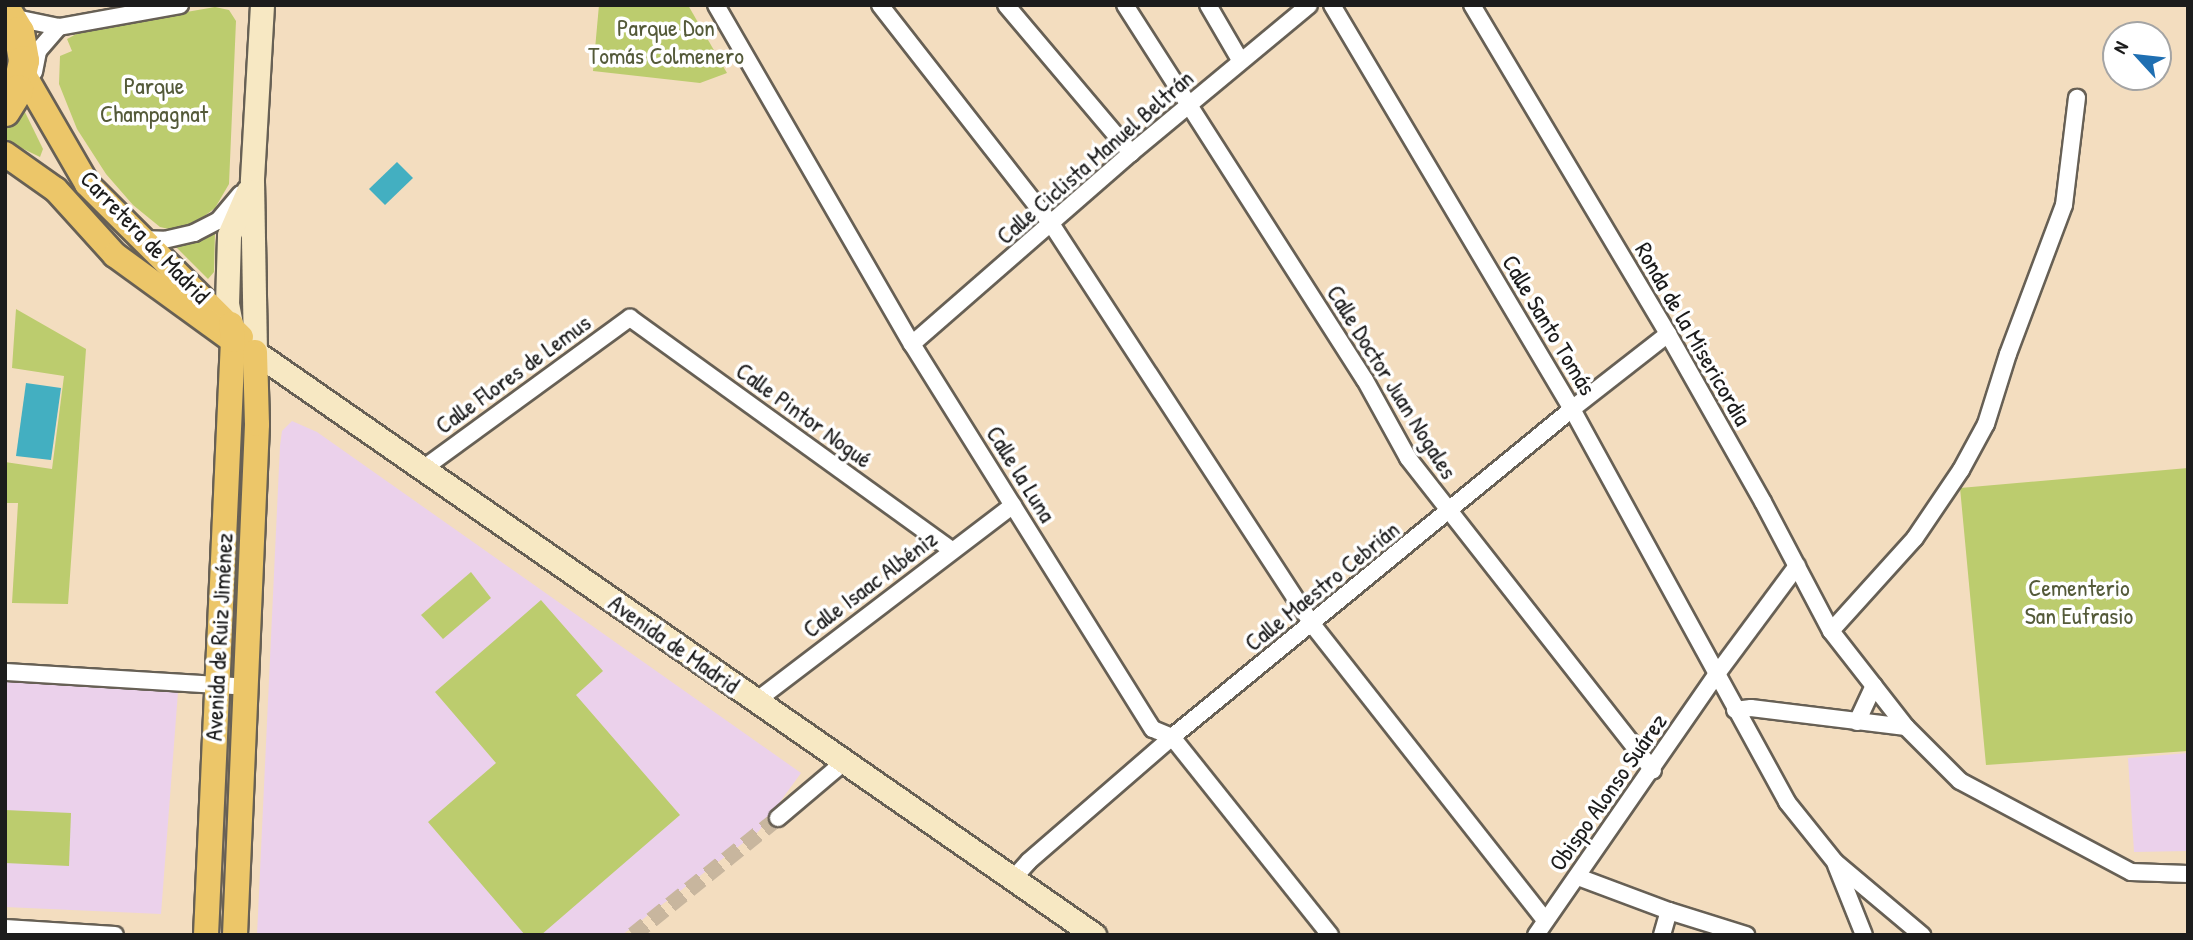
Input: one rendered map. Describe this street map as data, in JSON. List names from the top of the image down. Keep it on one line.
{"streets":{"main road":["Carretera de Madrid","Avenida de Ruiz Jiménez","Avenida de Madrid"],"street":["Calle Ciclista Manuel Beltrán","Calle Santo Tomás","Ronda de la Misericordia","Calle Flores de Lemus","Calle Doctor Juan Nogales","Calle Pintor Nogué","Calle la Luna","Calle Isaac Albéniz","Calle Maestro Cebrián","Obispo Alonso Suárez"]},"crossings":[["Calle Ciclista Manuel Beltrán","Calle Doctor Juan Nogales"],["Calle Ciclista Manuel Beltrán","Calle la Luna"],["Carretera de Madrid","Avenida de Ruiz Jiménez"],["Carretera de Madrid","Avenida de Madrid"],["Calle Santo Tomás","Calle Maestro Cebrián"],["Calle Santo Tomás","Obispo Alonso Suárez"],["Ronda de la Misericordia","Calle Maestro Cebrián"],["Ronda de la Misericordia","Obispo Alonso Suárez"],["Calle Flores de Lemus","Calle Pintor Nogué"],["Calle Flores de Lemus","Avenida de Madrid"],["Calle Doctor Juan Nogales","Calle Maestro Cebrián"],["Calle Doctor Juan Nogales","Obispo Alonso Suárez"],["Calle Pintor Nogué","Calle Isaac Albéniz"],["Calle la Luna","Calle Isaac Albéniz"],["Calle la Luna","Calle Maestro Cebrián"],["Calle Isaac Albéniz","Avenida de Madrid"],["Calle Maestro Cebrián","Avenida de Madrid"],["Avenida de Ruiz Jiménez","Avenida de Madrid"]],"parks":["Parque Don Tomás Colmenero","Parque Champagnat","Cementerio San Eufrasio"],"north":"top left"}
